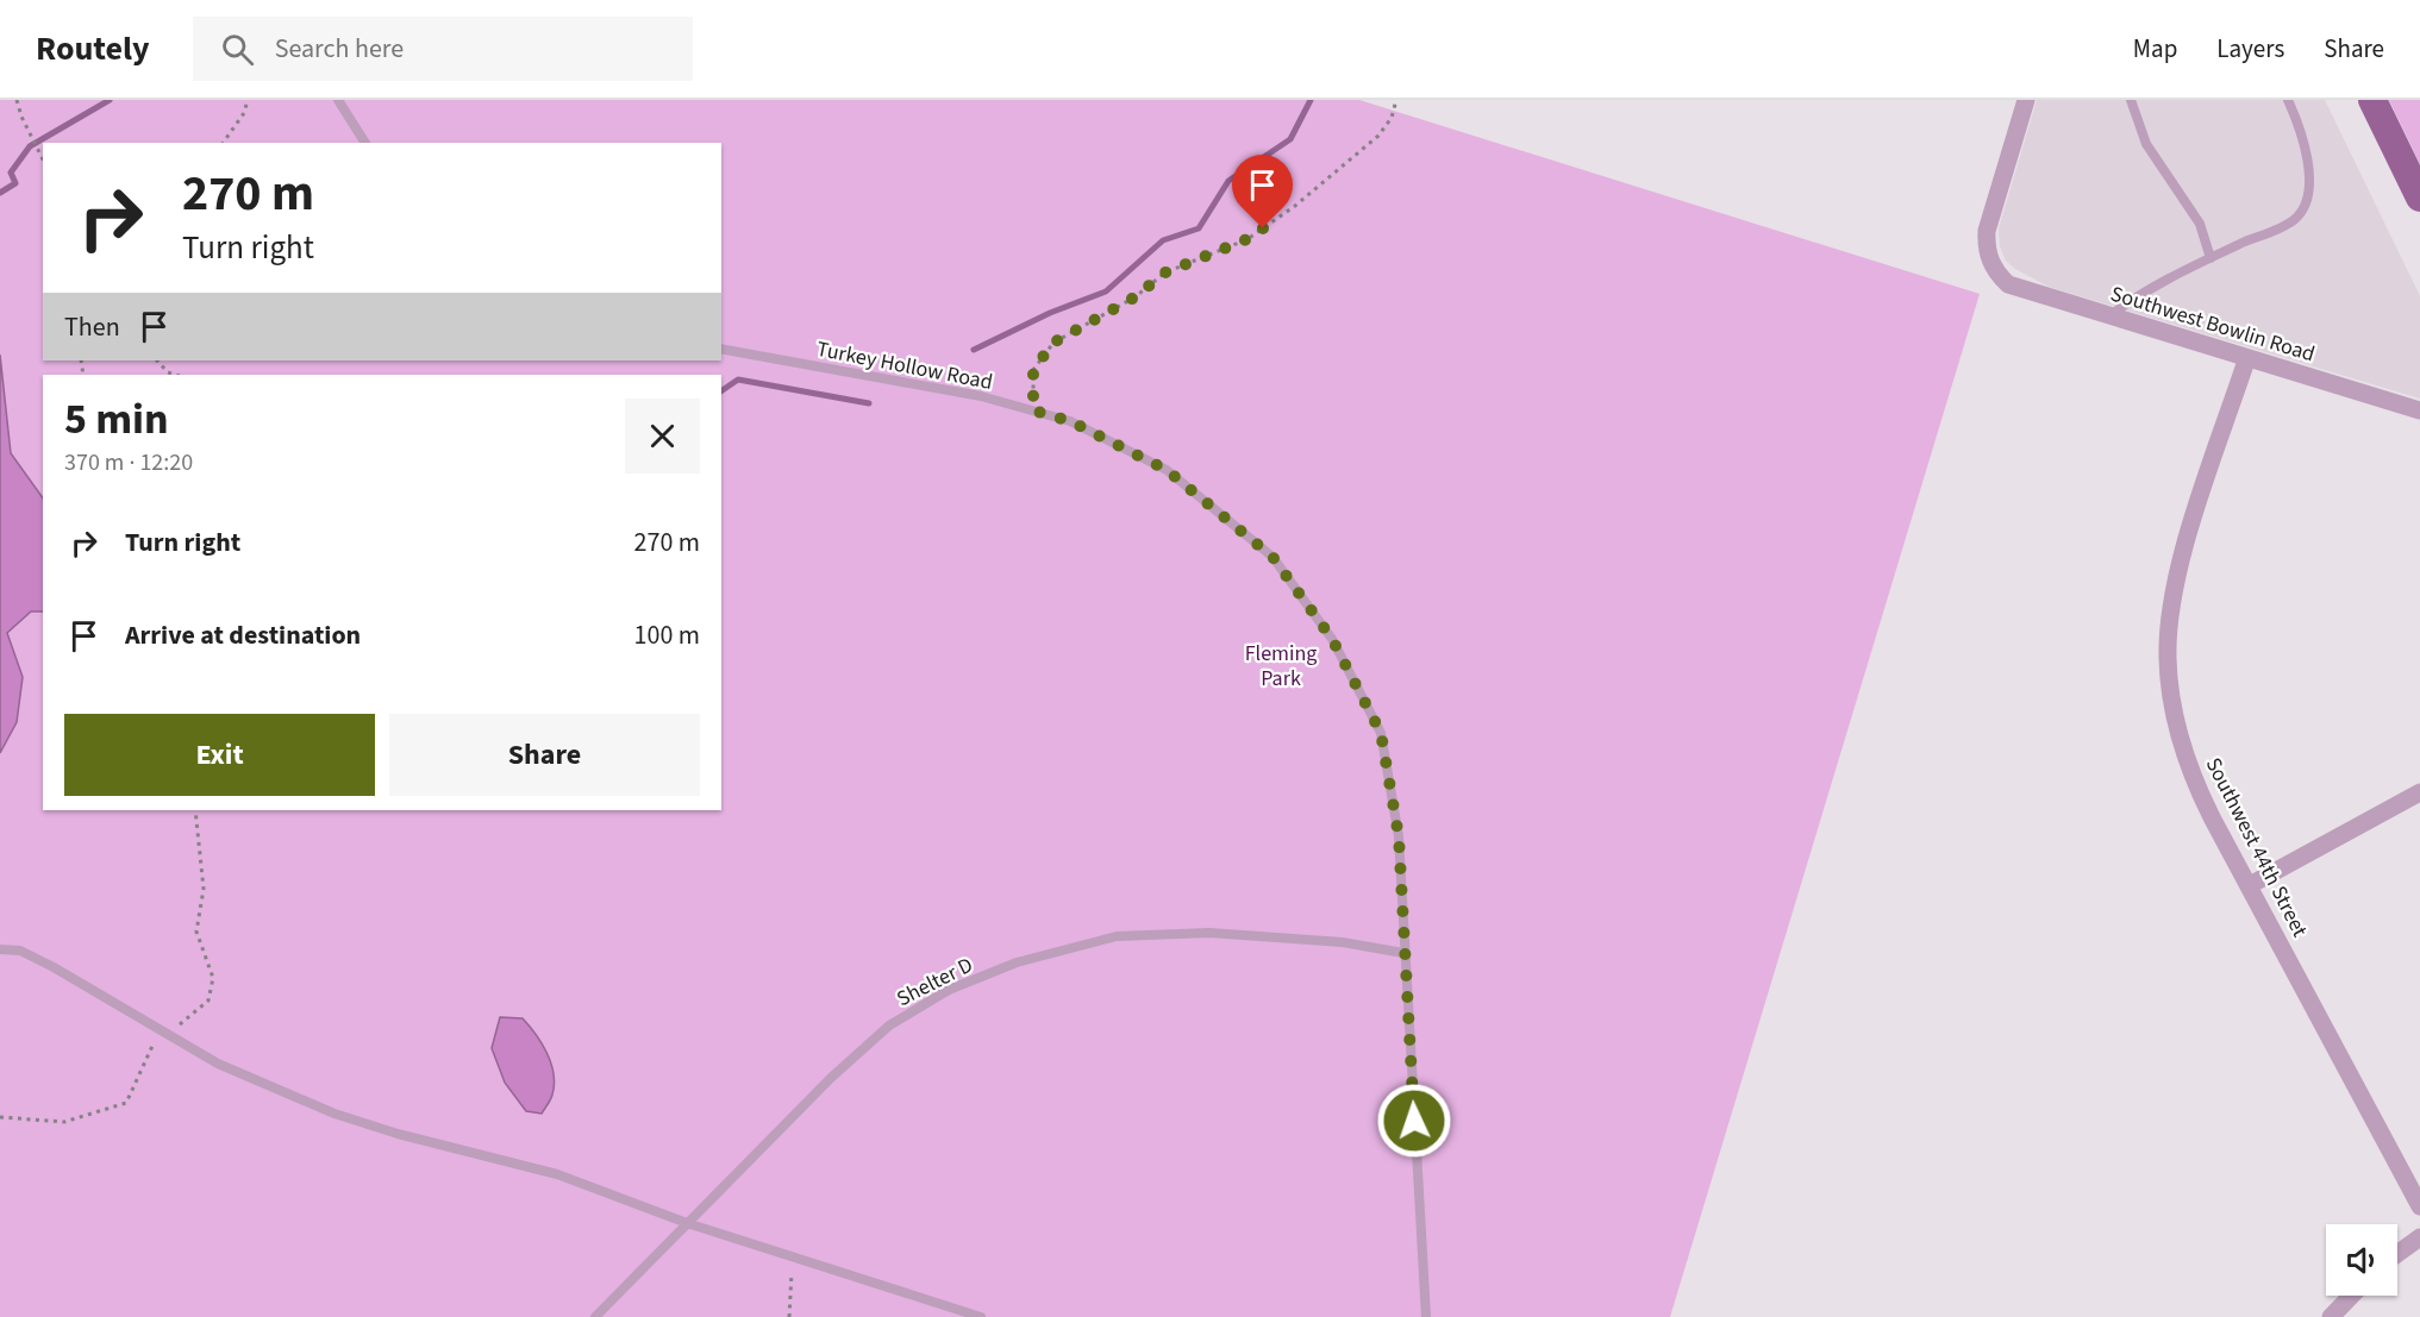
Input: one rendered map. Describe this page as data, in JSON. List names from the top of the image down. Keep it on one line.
{"streets":{"street":["Southwest Bowlin Road","Southwest 44th Street"],"lane":["Turkey Hollow Road","Shelter D"]},"crossings":[["Southwest Bowlin Road","Southwest 44th Street"],["Turkey Hollow Road","Shelter D"]],"parks":["Fleming Park"],"page":{"header":"Routely","search":"Search here","nav":["Map","Layers","Share"],"turn":["270 m","Turn right"],"then":"Then","heading":["5 min","370 m · 12:20"],"list":[{"name":"Turn right","value":"270 m"},{"name":"Arrive at destination","value":"100 m"}],"buttons":["Exit","Share"]}}
